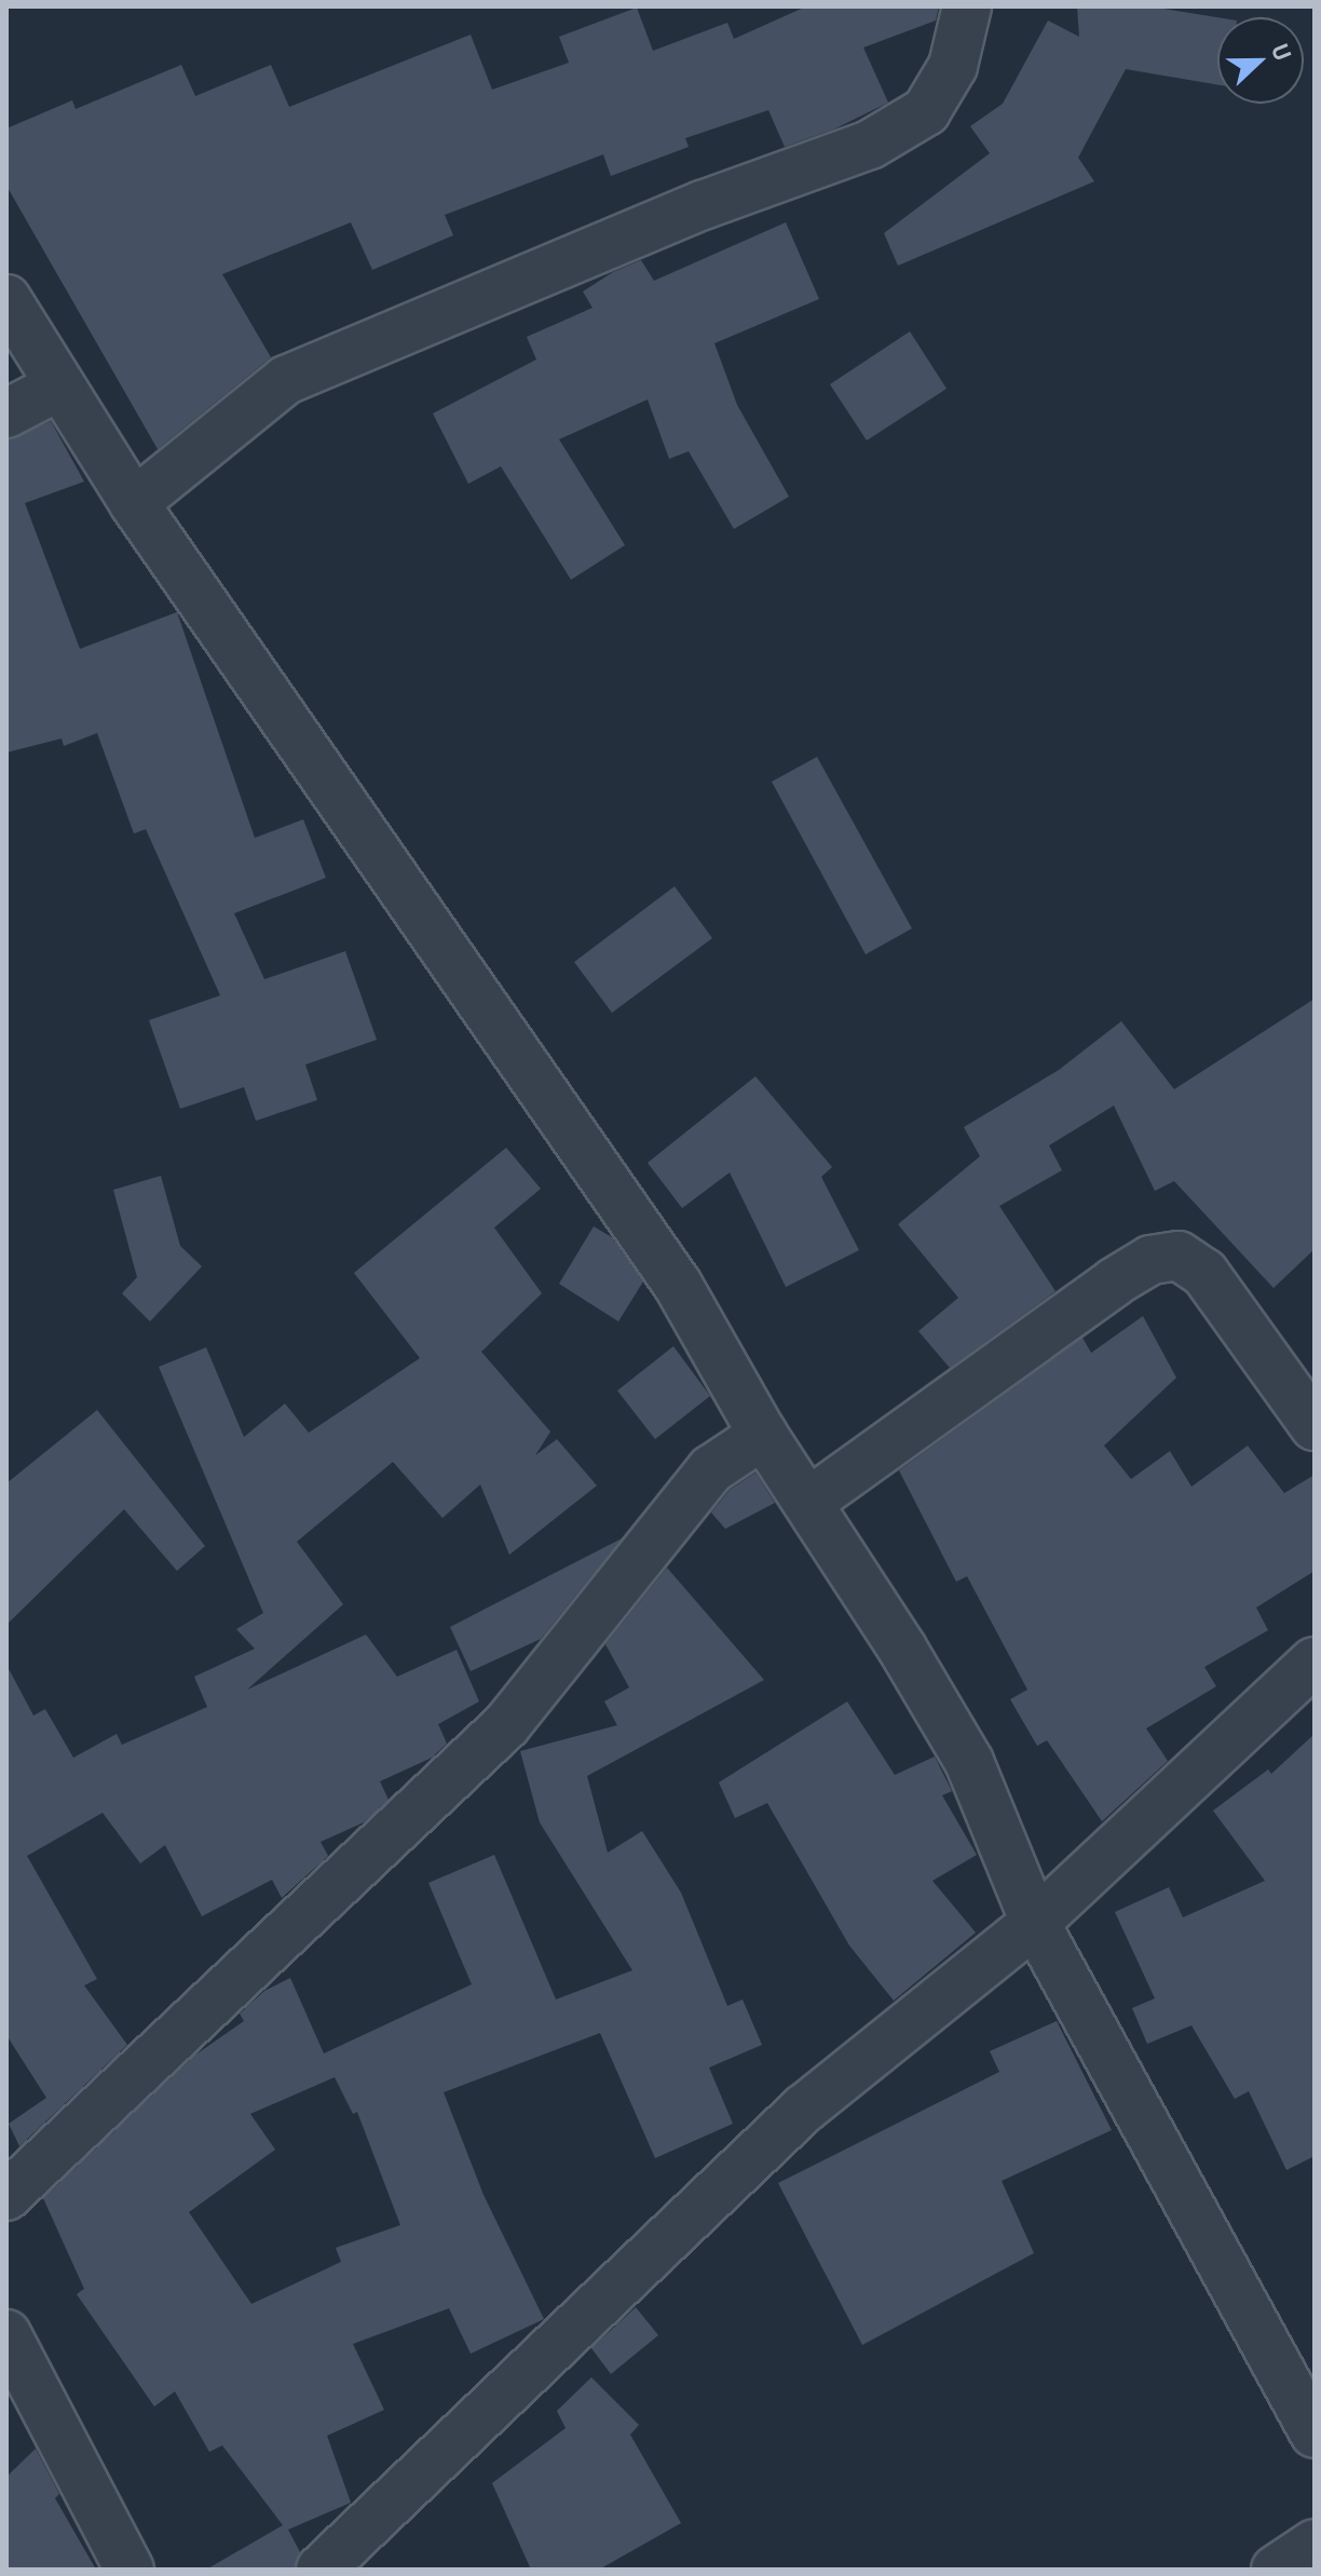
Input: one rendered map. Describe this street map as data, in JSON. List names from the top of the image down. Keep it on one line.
{"north":"right"}
